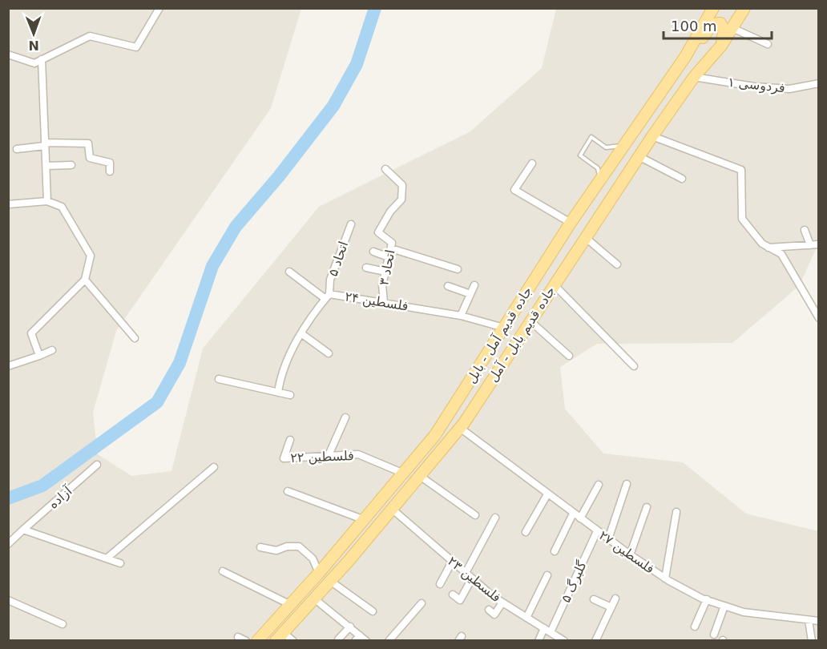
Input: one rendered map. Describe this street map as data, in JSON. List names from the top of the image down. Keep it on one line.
{"streets":{"main road":["جاده قدیم بابل - آمل","جاده قدیم آمل - بابل"],"street":["فردوسی ۱","اتحاد ۵","اتحاد ۳","فلسطین ۲۴","فلسطین ۲۲","آزاده","فلسطین ۲۷","فلسطین ۲۳","گلبرگ ۵"]},"crossings":[["فردوسی ۱","جاده قدیم بابل - آمل"],["اتحاد ۵","فلسطین ۲۴"],["اتحاد ۳","فلسطین ۲۴"],["فلسطین ۲۴","جاده قدیم آمل - بابل"],["جاده قدیم بابل - آمل","فلسطین ۲۷"],["جاده قدیم بابل - آمل","فلسطین ۲۳"],["جاده قدیم آمل - بابل","فلسطین ۲۲"],["فلسطین ۲۷","گلبرگ ۵"],["فلسطین ۲۳","گلبرگ ۵"]],"scale_bar":"100 m","north":"bottom"}
